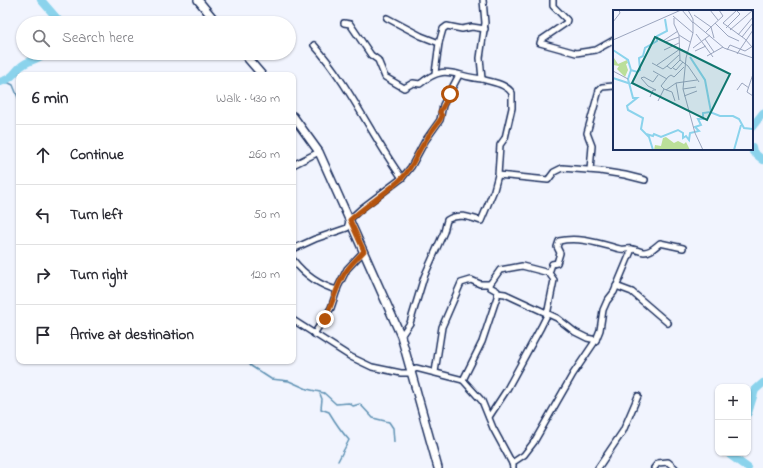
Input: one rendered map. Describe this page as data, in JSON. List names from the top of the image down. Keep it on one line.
{"page":{"search":"Search here","heading":["6 min","Walk · 430 m"],"list":[["Continue","260 m"],["Turn left","50 m"],["Turn right","120 m"],"Arrive at destination"],"map_buttons":["+","−"]}}
